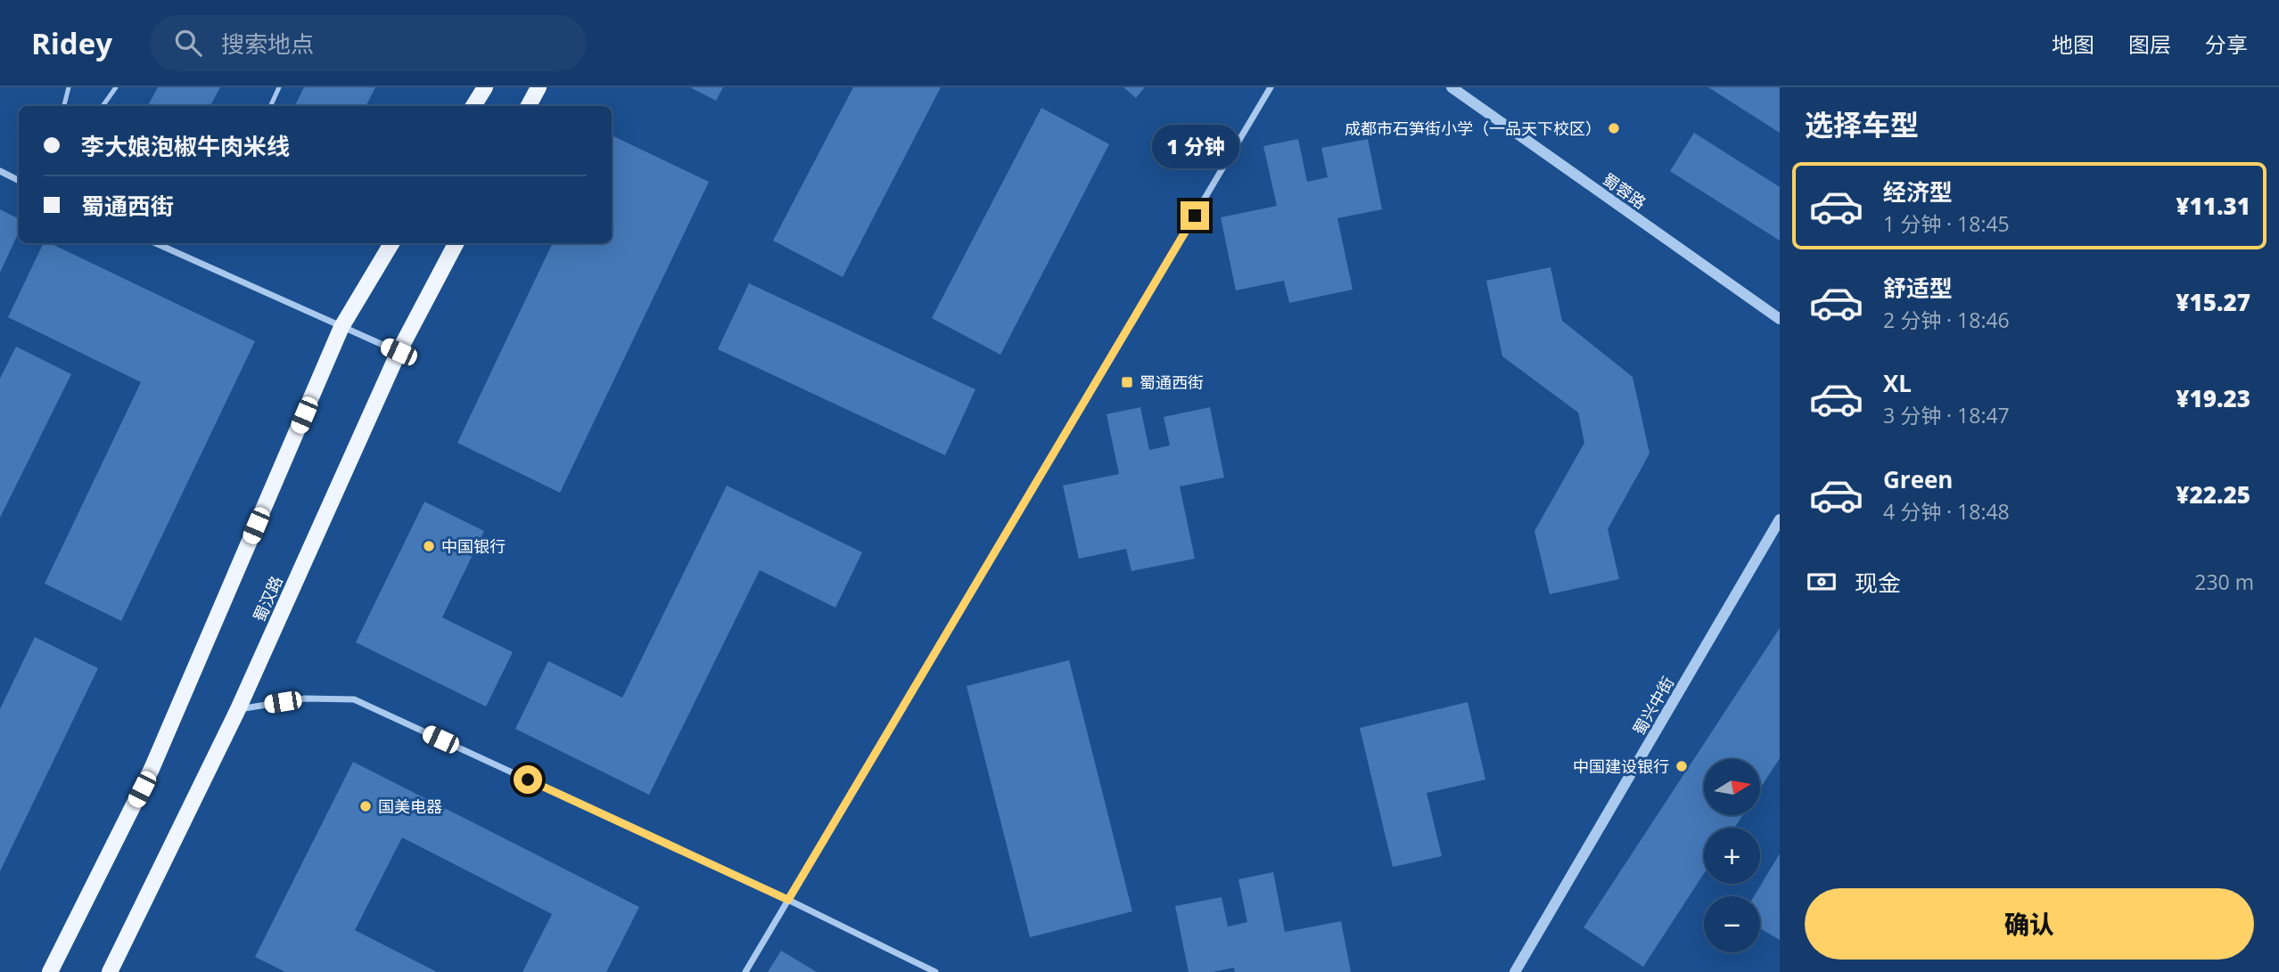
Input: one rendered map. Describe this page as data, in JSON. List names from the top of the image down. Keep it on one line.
{"streets":{"main road":["蜀汉路"],"street":["蜀蓉路","蜀兴中街"]},"places":{"other":["成都市石笋街小学（一品天下校区）","中国银行","中国建设银行","国美电器"],"transit":["蜀通西街"]},"north":"right","page":{"header":"Ridey","search":"搜索地点","nav":["地图","图层","分享"],"heading":"选择车型","banner":["李大娘泡椒牛肉米线","蜀通西街"],"bubble":"1 分钟","list":[{"name":"经济型","note":"1 分钟 · 18:45","value":"¥11.31"},{"name":"舒适型","note":"2 分钟 · 18:46","value":"¥15.27"},{"name":"XL","note":"3 分钟 · 18:47","value":"¥19.23"},{"name":"Green","note":"4 分钟 · 18:48","value":"¥22.25"}],"pay":["现金","230 m"],"map_buttons":["+","−"],"buttons":"确认"}}
